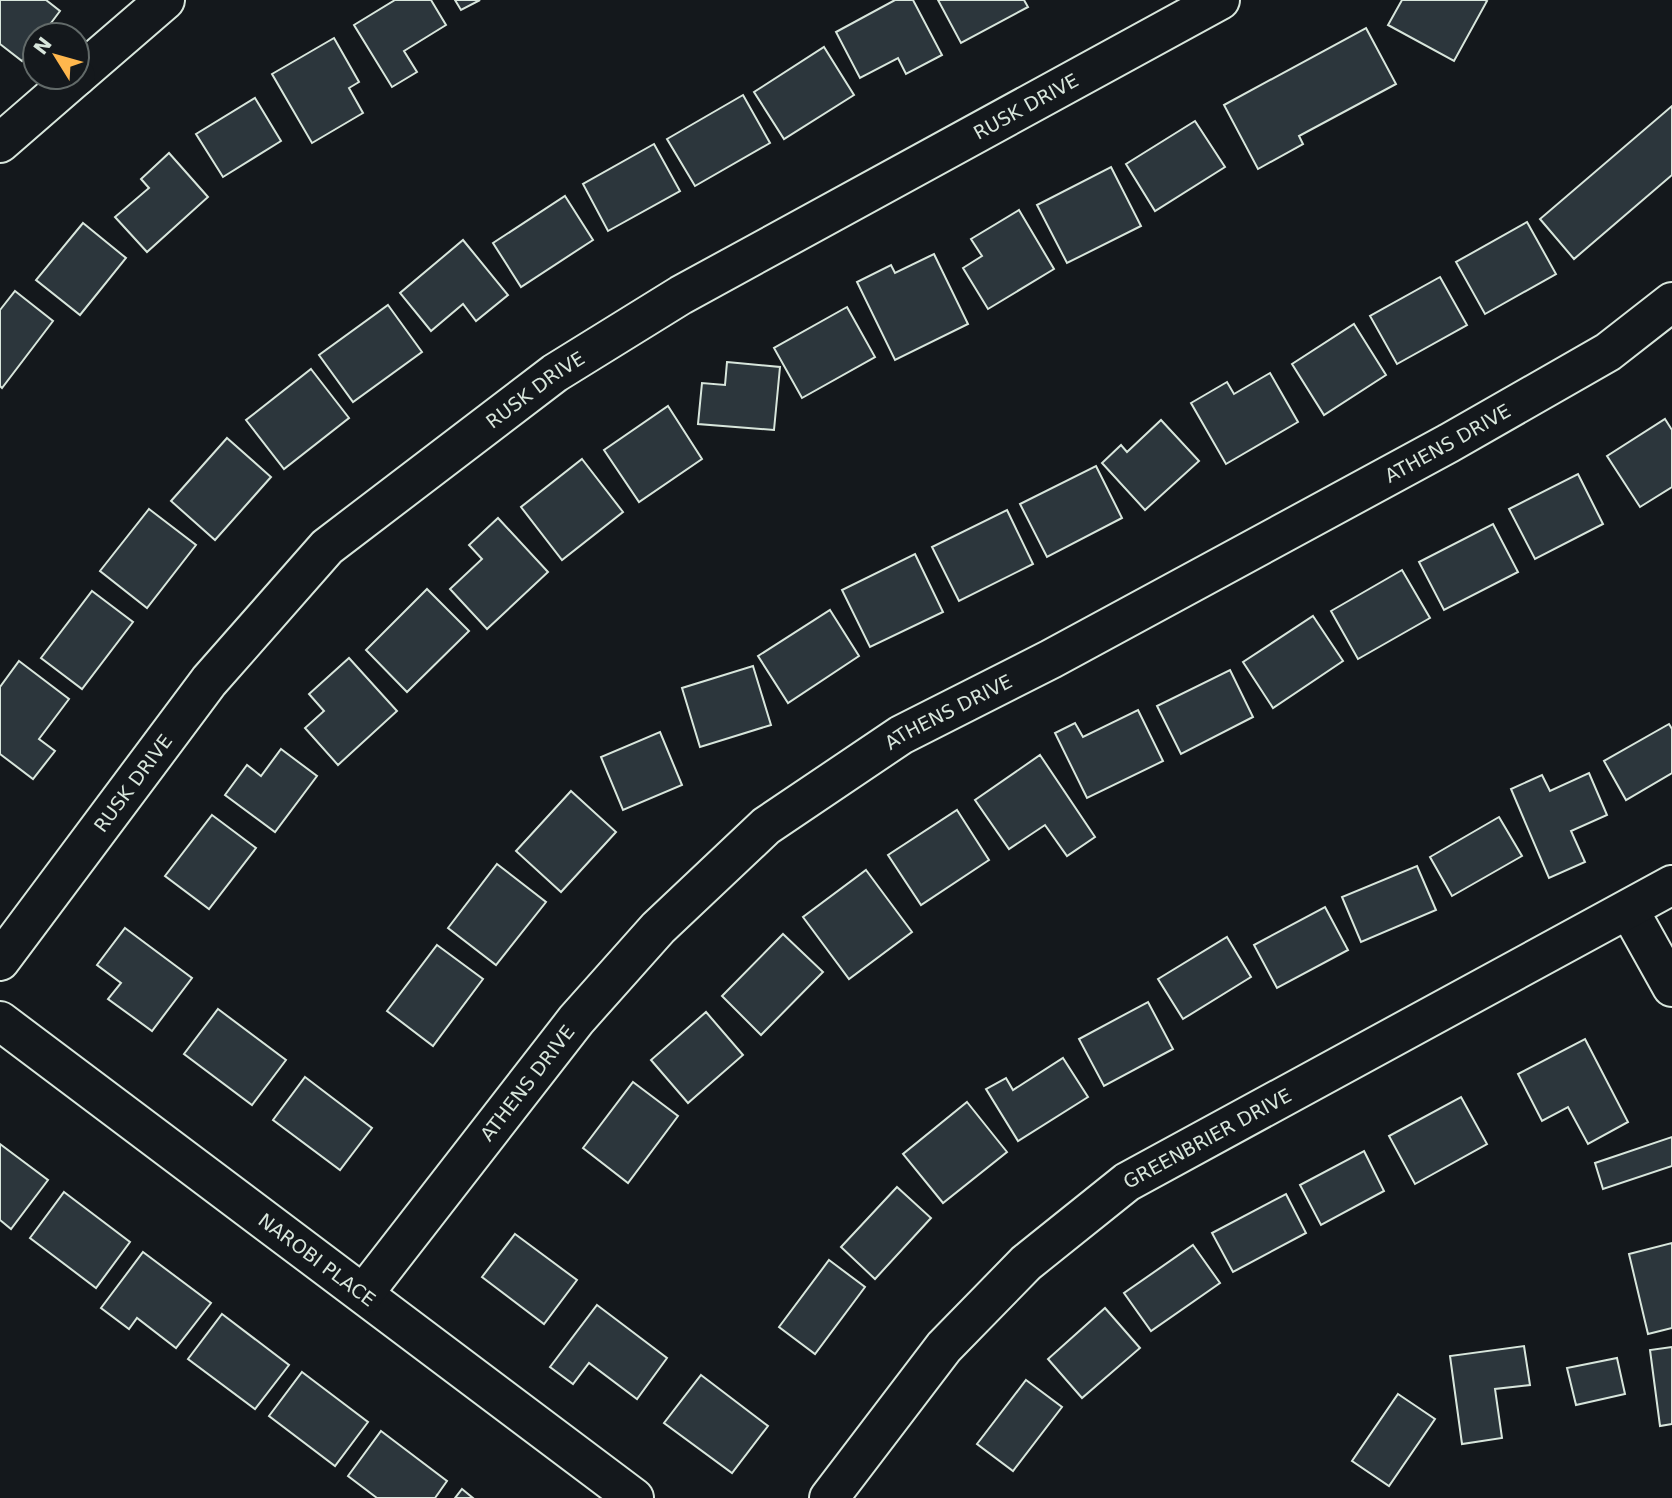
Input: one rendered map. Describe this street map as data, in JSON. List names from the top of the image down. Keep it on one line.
{"streets":{"street":["RUSK DRIVE","ATHENS DRIVE","GREENBRIER DRIVE","NAROBI PLACE"]},"crossings":[["ATHENS DRIVE","NAROBI PLACE"]],"north":"top left"}
